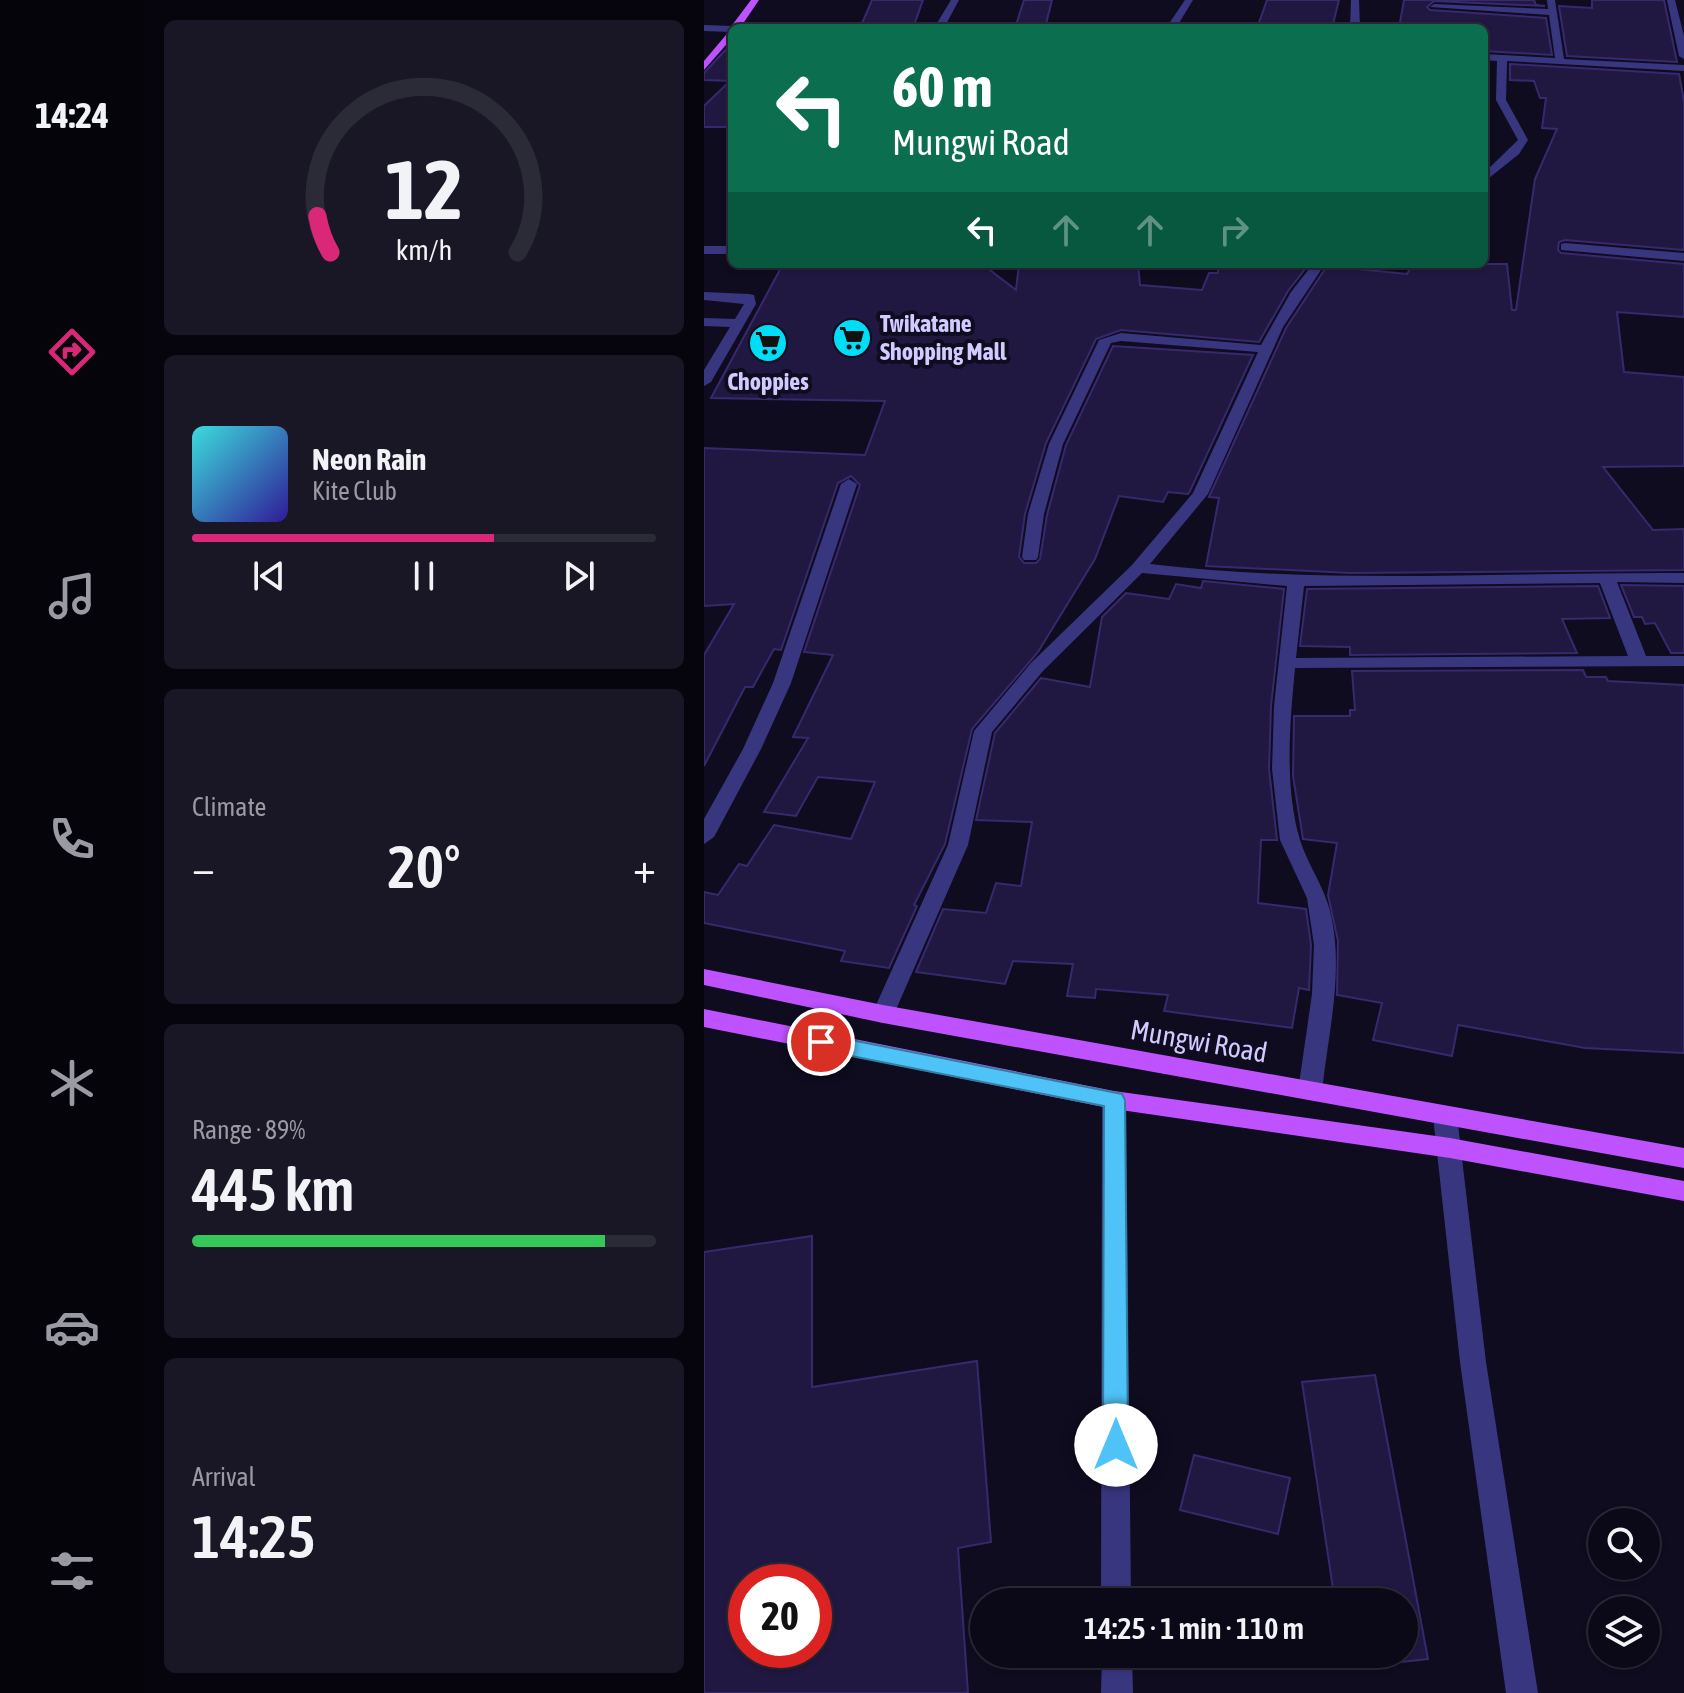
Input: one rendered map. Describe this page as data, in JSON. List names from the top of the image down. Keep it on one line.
{"streets":{"main road":["Mungwi Road"]},"places":{"supermarket":["Twikatane Shopping Mall","Choppies"]},"page":{"tabs":"14:24","turn":["60 m","Mungwi Road"],"song":["Neon Rain","Kite Club"],"tile":["Climate",["Range · 89%","445 km"],["Arrival","14:25"]],"heat":["−","20°","+"],"limit":"20","trip":"14:25 · 1 min · 110 m","gauge":["12","km/h"]}}
